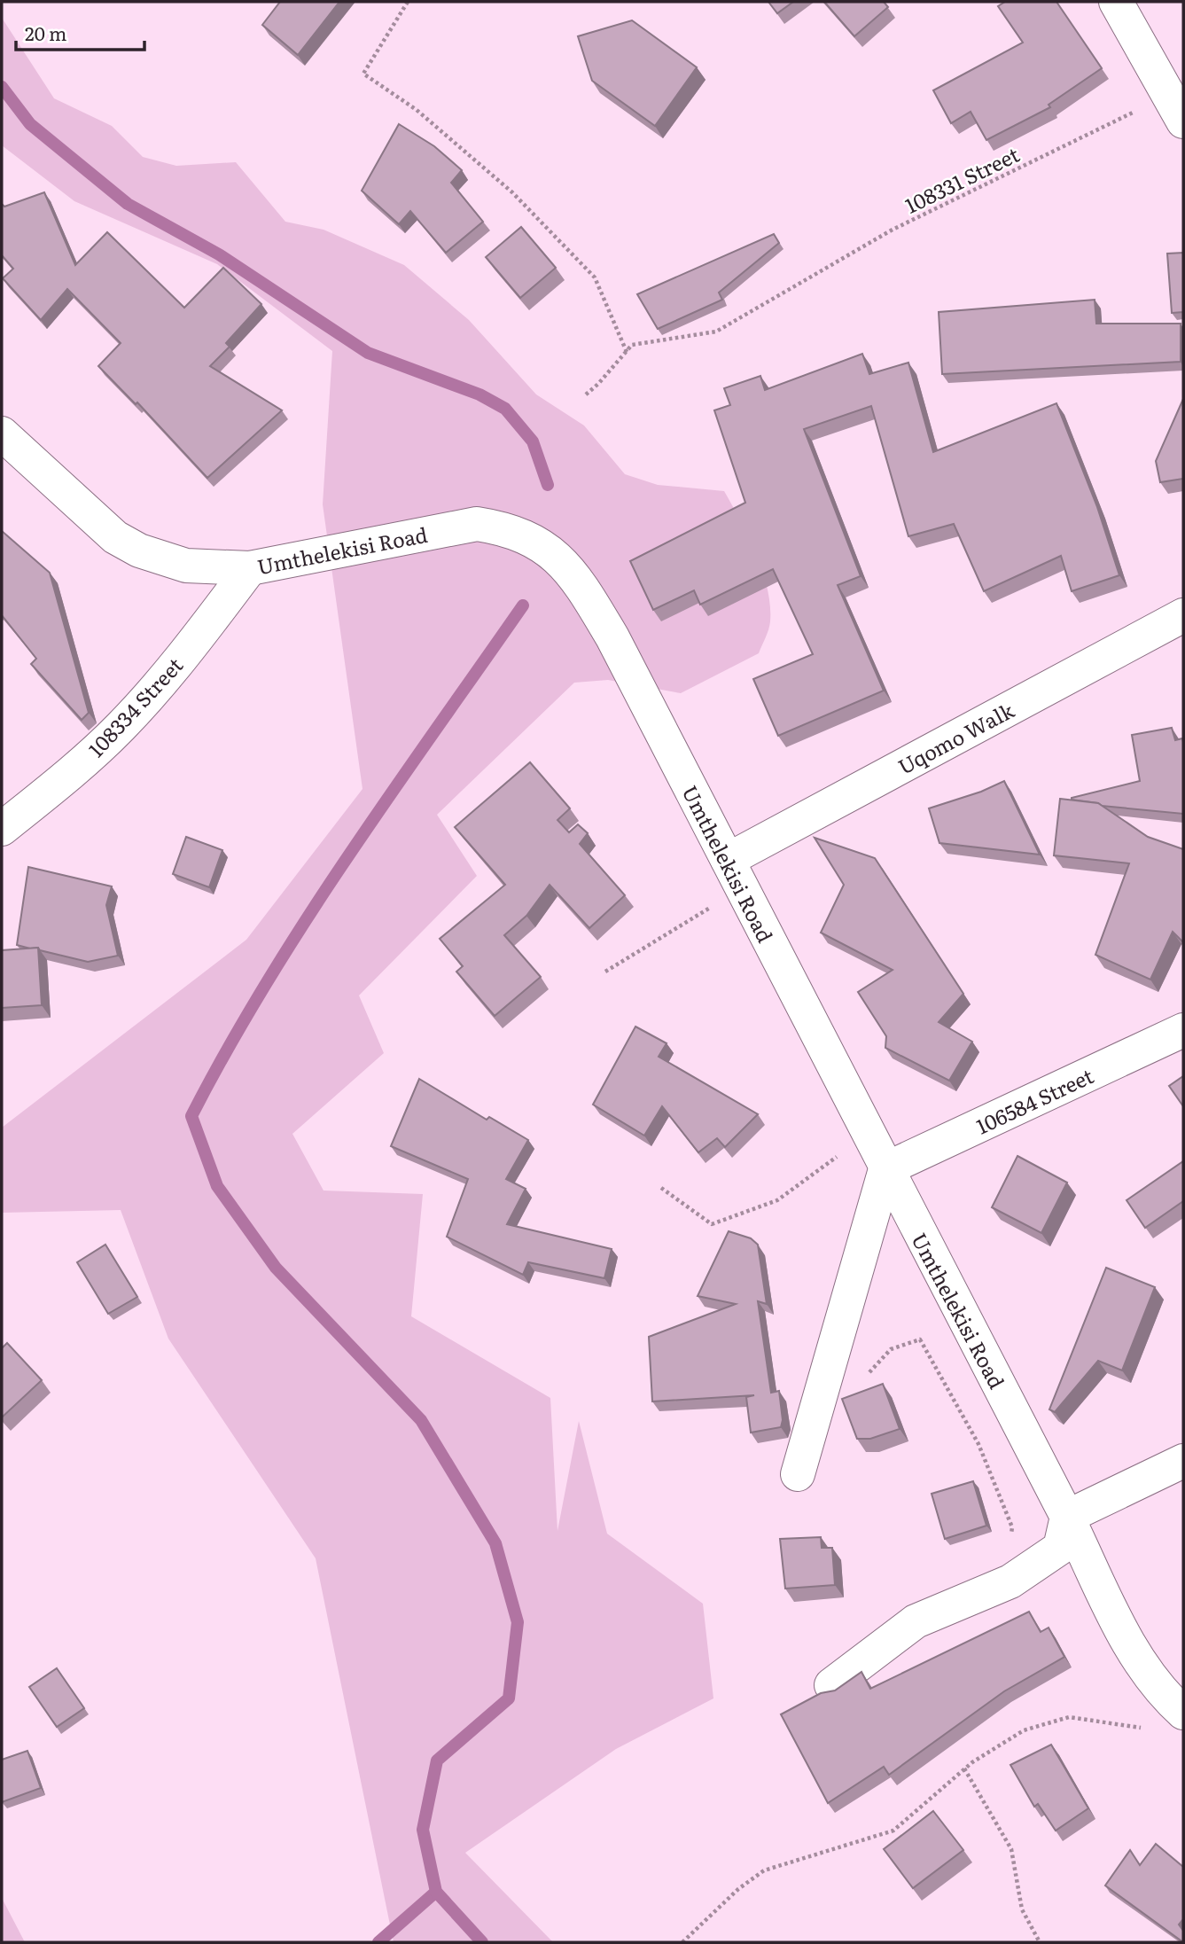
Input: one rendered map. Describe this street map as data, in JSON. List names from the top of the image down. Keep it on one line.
{"streets":{"street":["Umthelekisi Road","108334 Street","Uqomo Walk","106584 Street"],"path":["108331 Street"]},"crossings":[["Umthelekisi Road","108334 Street"],["Umthelekisi Road","Uqomo Walk"],["Umthelekisi Road","106584 Street"]],"scale_bar":"20 m"}
